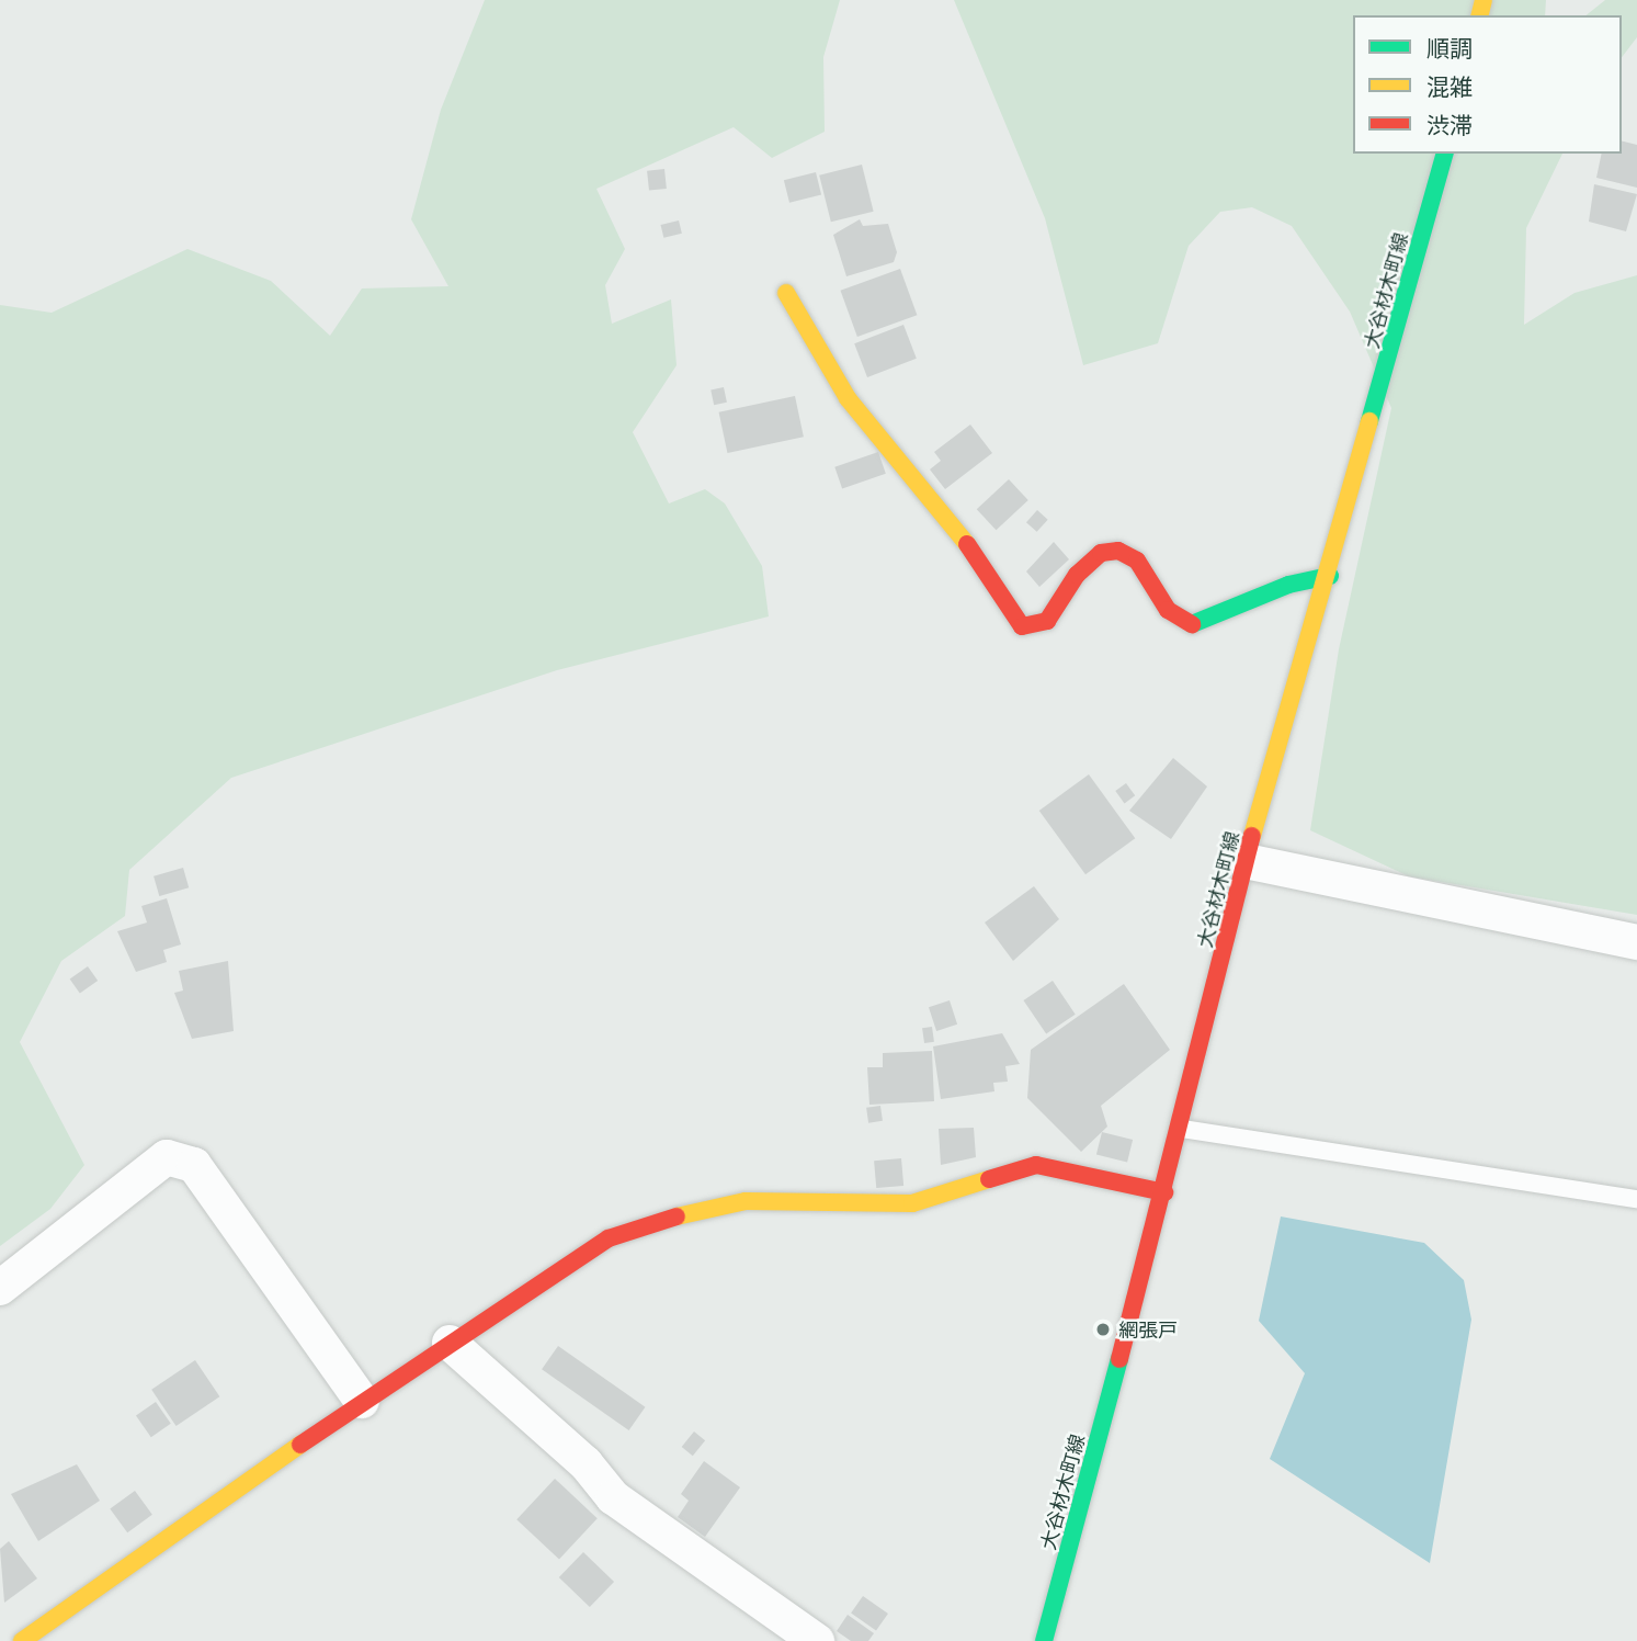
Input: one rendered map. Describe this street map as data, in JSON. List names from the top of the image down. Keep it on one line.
{"streets":{"street":["大谷材木町線"]},"places":["網張戸"],"legend":["順調","混雑","渋滞"]}
